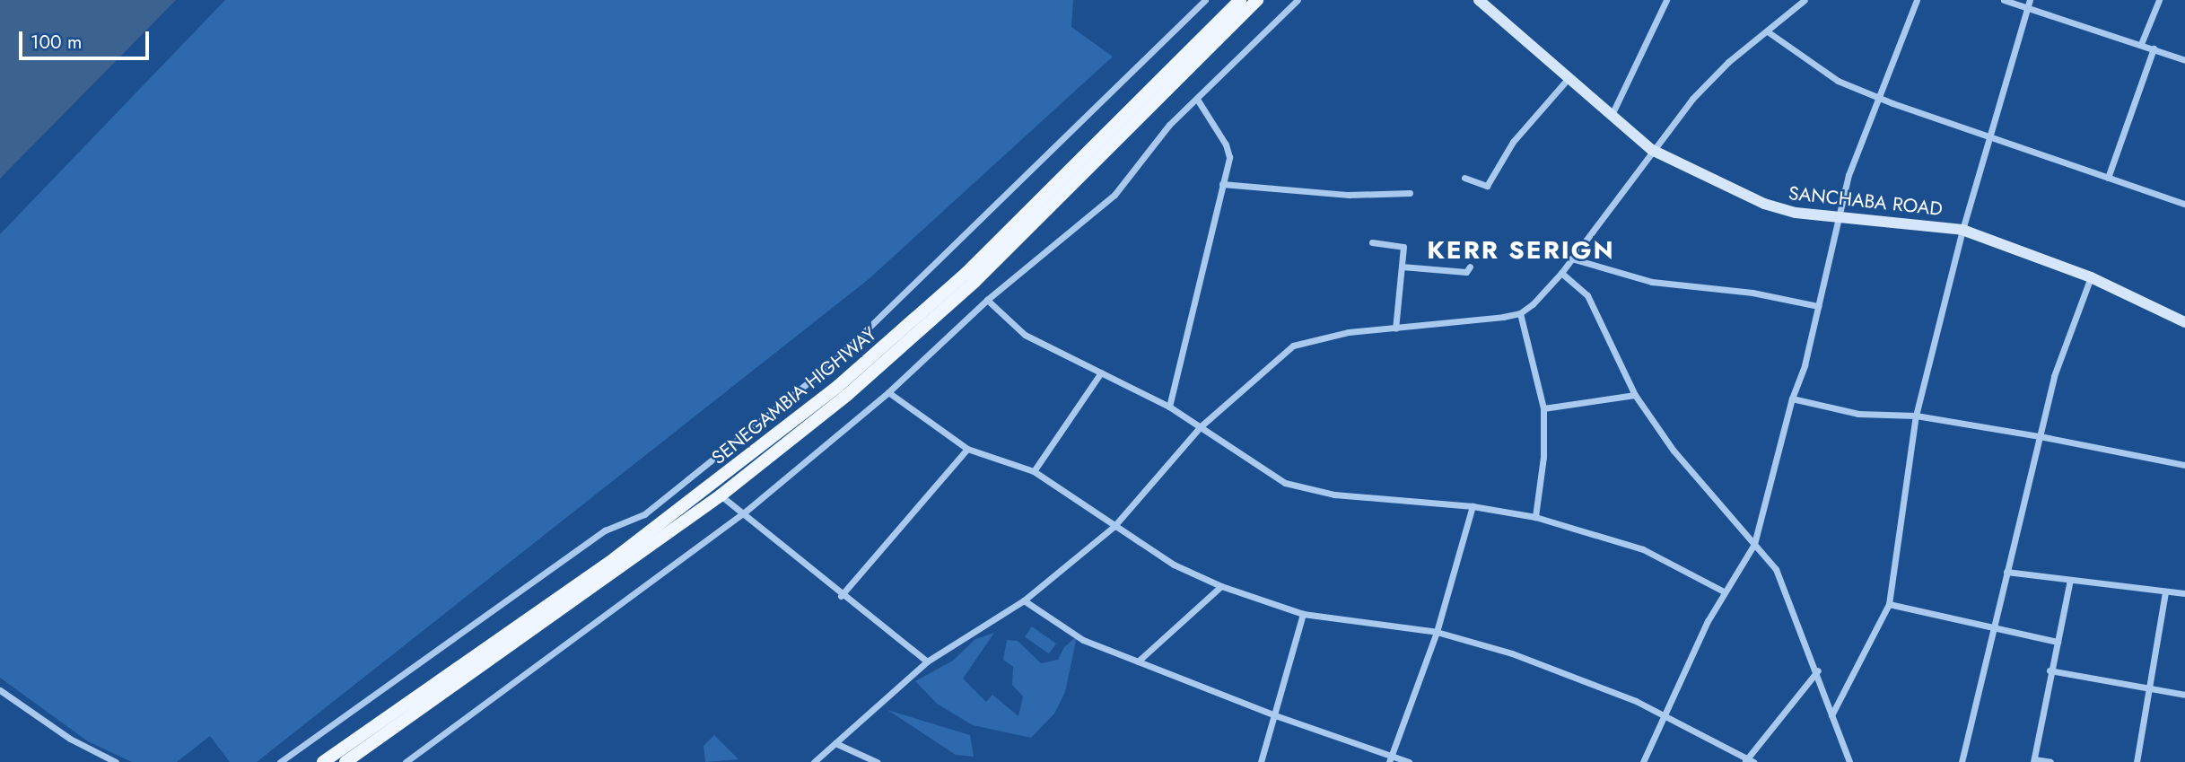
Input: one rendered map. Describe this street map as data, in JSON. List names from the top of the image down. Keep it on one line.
{"streets":{"main road":["SENEGAMBIA HIGHWAY"],"street":["SANCHABA ROAD"]},"districts":["KERR SERIGN"],"scale_bar":"100 m"}
